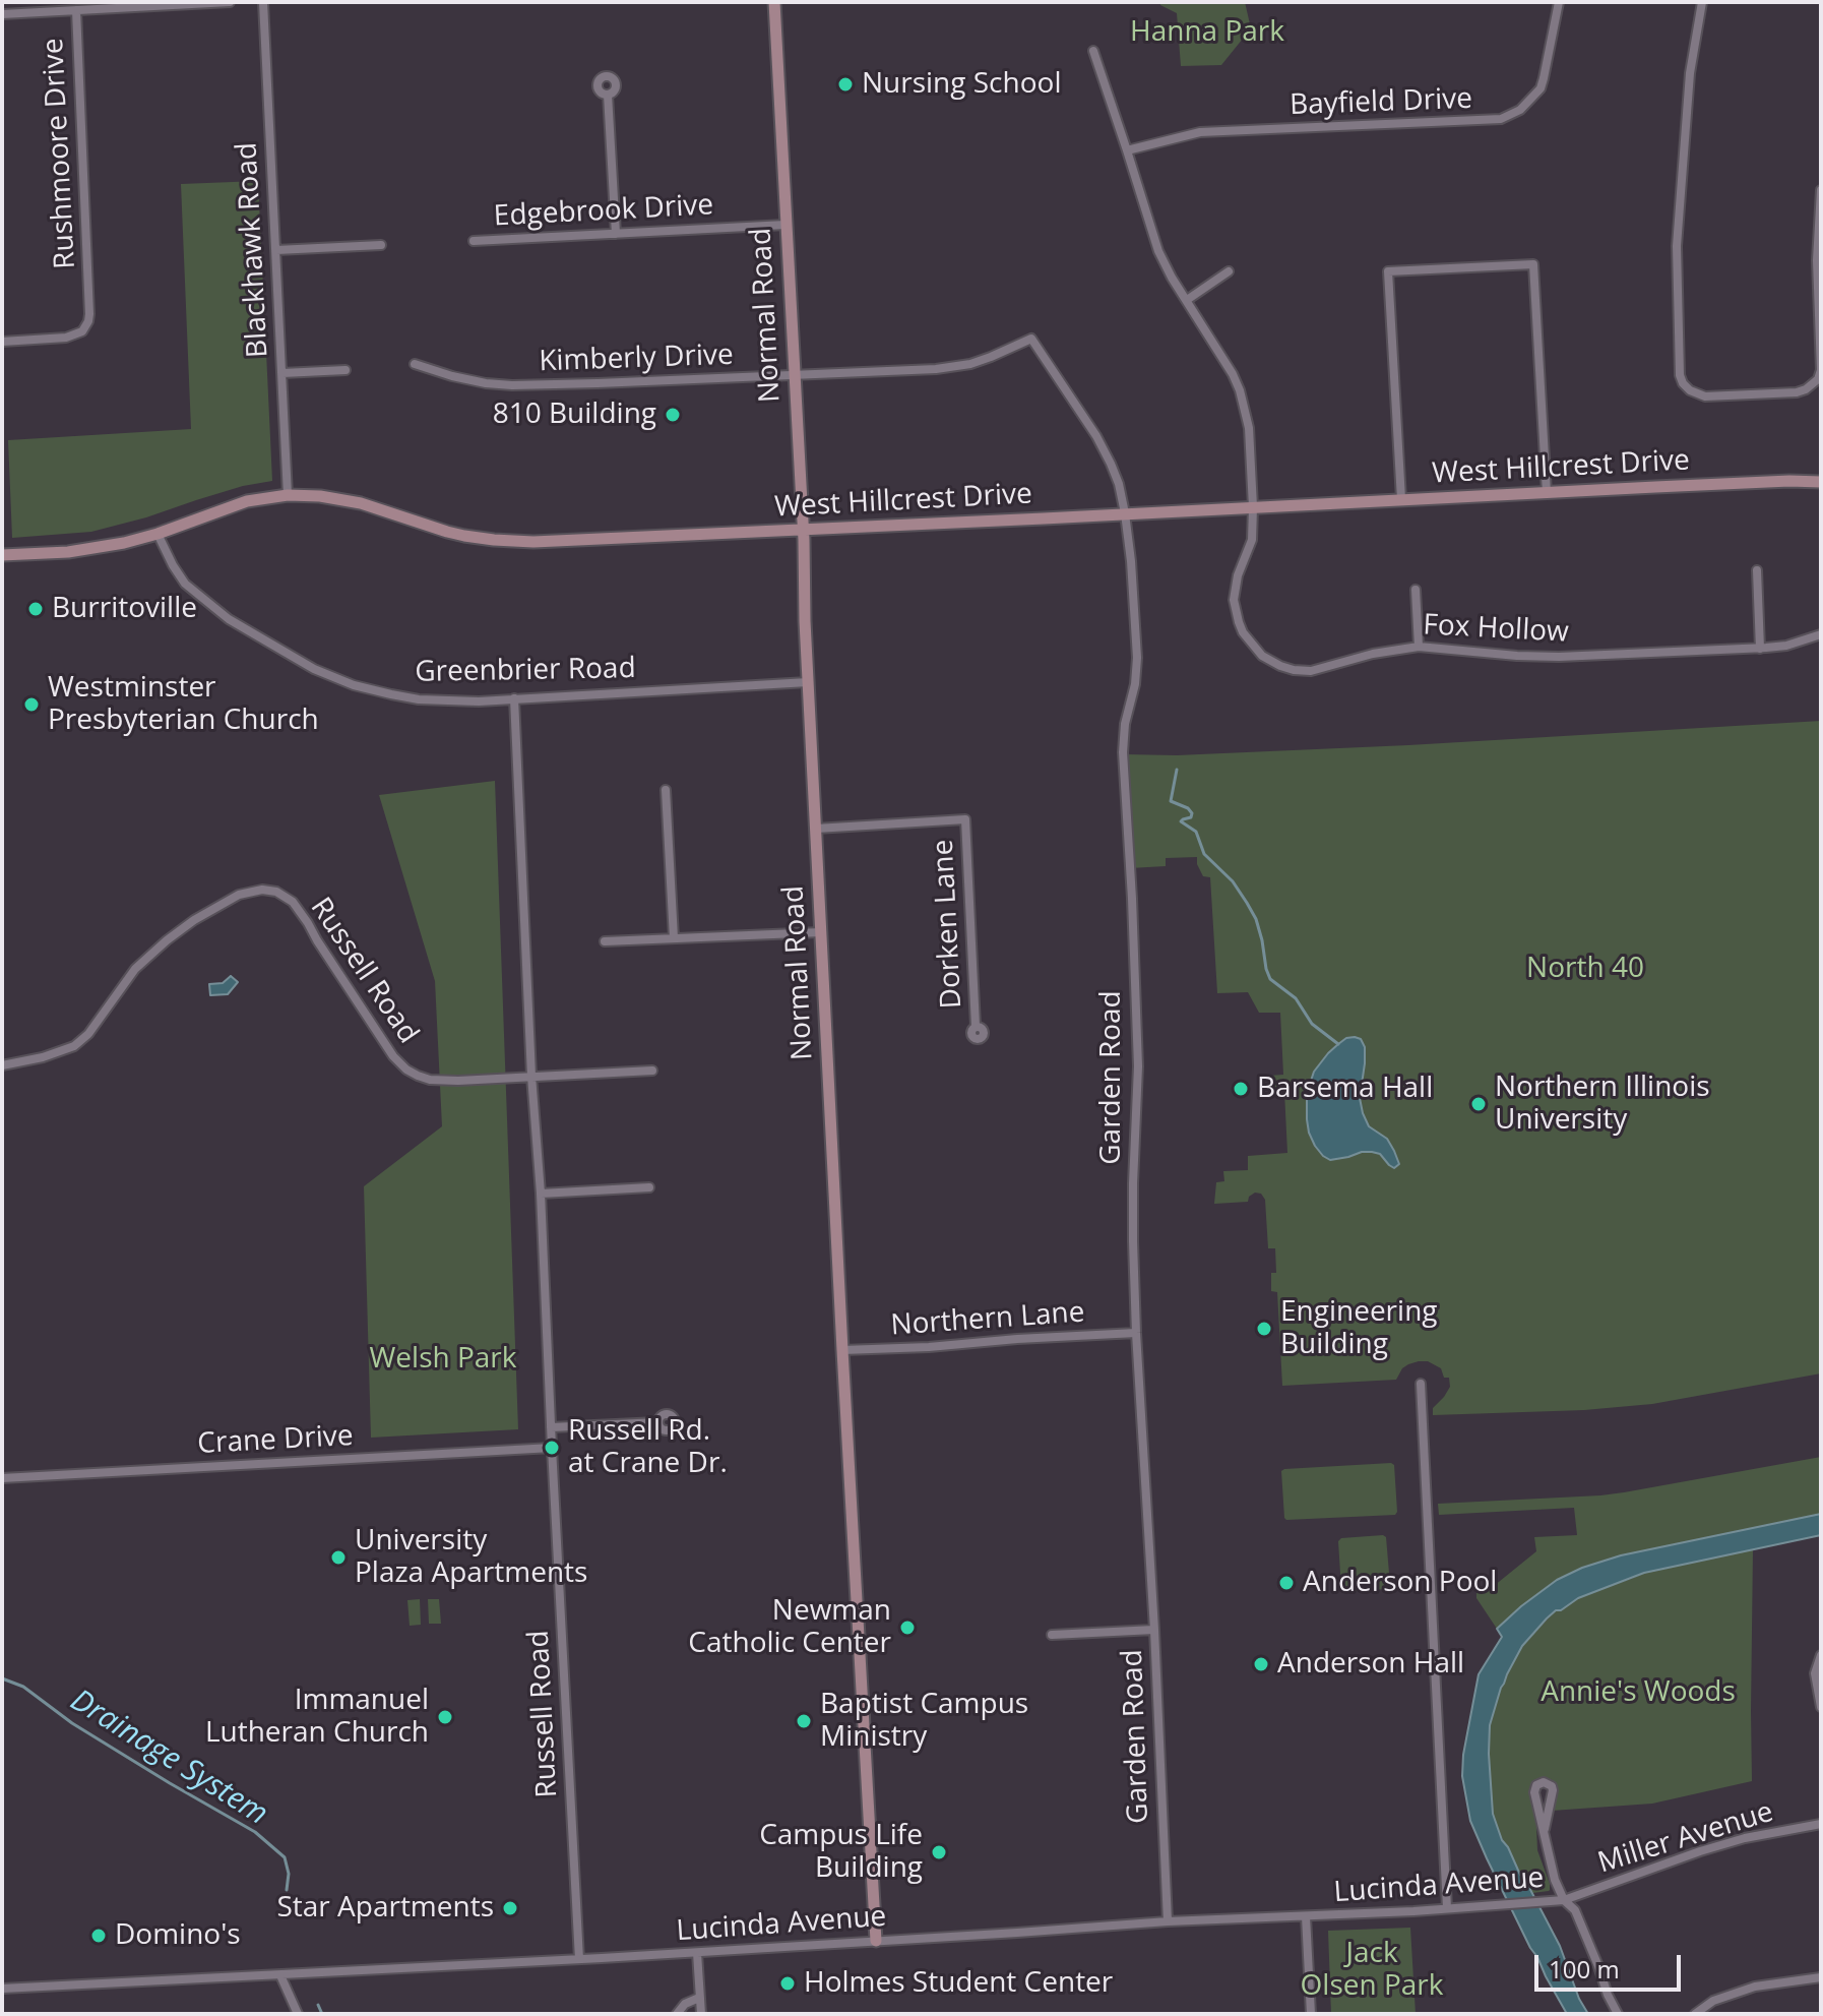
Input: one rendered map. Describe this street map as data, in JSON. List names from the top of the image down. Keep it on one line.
{"streets":{"street":["Bayfield Drive","Rushmoore Drive","Edgebrook Drive","Blackhawk Road","Normal Road","Kimberly Drive","West Hillcrest Drive","Fox Hollow","Greenbrier Road","Dorken Lane","Russell Road","Garden Road","Northern Lane","Crane Drive","Miller Avenue","Lucinda Avenue"]},"crossings":[["Bayfield Drive","Fox Hollow"],["Edgebrook Drive","Normal Road"],["Blackhawk Road","West Hillcrest Drive"],["Normal Road","Kimberly Drive"],["Normal Road","West Hillcrest Drive"],["Normal Road","Greenbrier Road"],["Normal Road","Dorken Lane"],["Normal Road","Northern Lane"],["Normal Road","Lucinda Avenue"],["Kimberly Drive","Garden Road"],["West Hillcrest Drive","Fox Hollow"],["West Hillcrest Drive","Greenbrier Road"],["West Hillcrest Drive","Garden Road"],["Greenbrier Road","Russell Road"],["Russell Road","Crane Drive"],["Russell Road","Lucinda Avenue"],["Garden Road","Northern Lane"],["Garden Road","Lucinda Avenue"],["Miller Avenue","Lucinda Avenue"]],"water":["Drainage System"],"parks":["Hanna Park","North 40","Welsh Park","Annie's Woods","Jack Olsen Park"],"places":["Nursing School","810 Building","Burritoville","Westminster Presbyterian Church","Barsema Hall","Northern Illinois University","Engineering Building","Russell Rd. at Crane Dr.","University Plaza Apartments","Anderson Pool","Newman Catholic Center","Anderson Hall","Immanuel Lutheran Church","Baptist Campus Ministry","Campus Life Building","Star Apartments","Domino's","Holmes Student Center"],"scale_bar":"100 m"}
